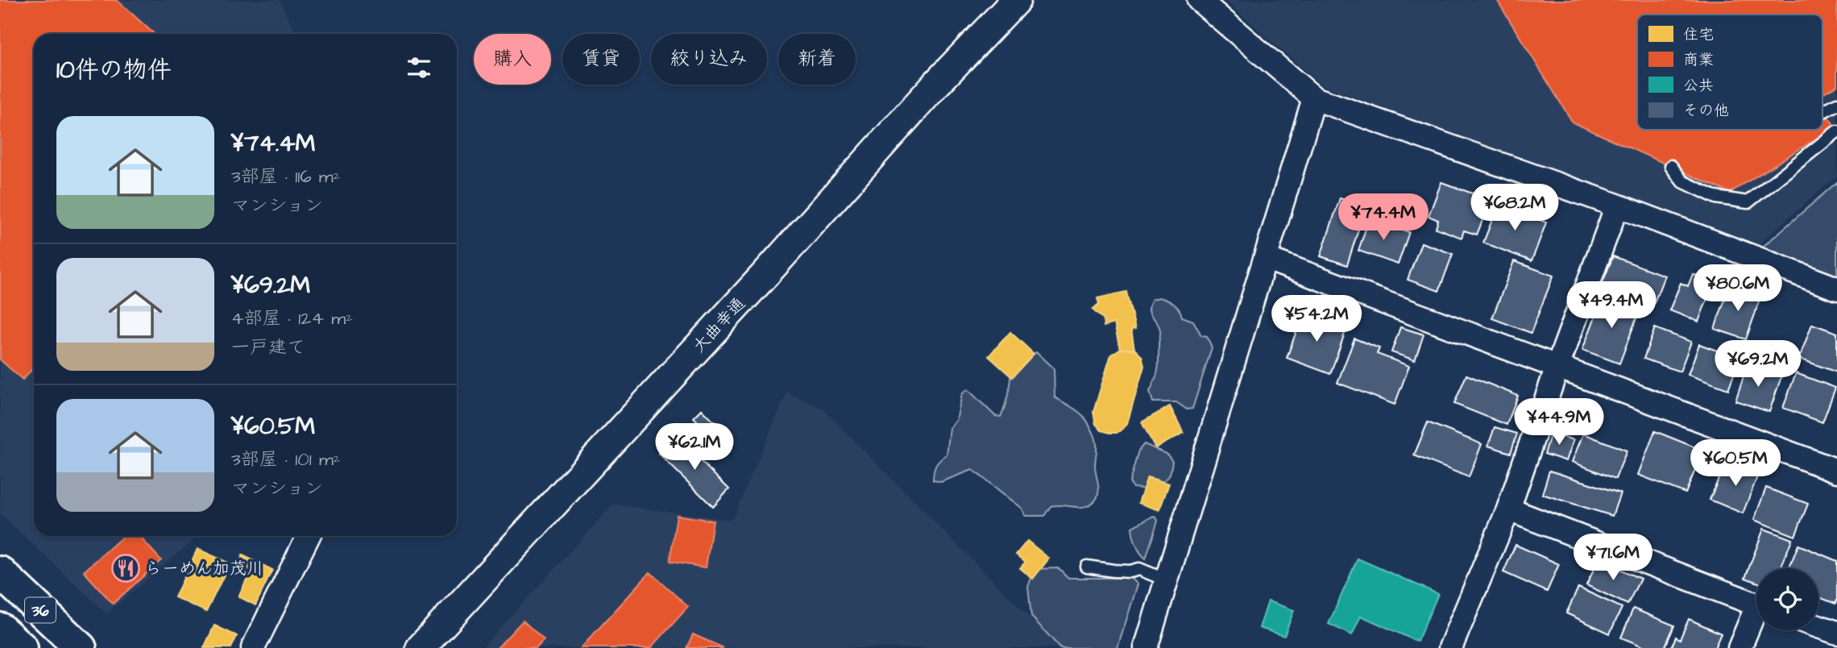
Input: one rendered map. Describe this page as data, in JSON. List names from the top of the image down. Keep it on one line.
{"streets":{"highway":["36"],"street":["大曲幸通"]},"places":{"restaurant":["らーめん加茂川"]},"legend":["住宅","商業","公共","その他"],"page":{"chip":["購入","賃貸","絞り込み","新着"],"heading":"10件の物件","list":[{"name":"¥74.4M","note":"3部屋 · 116 m² · マンション"},{"name":"¥69.2M","note":"4部屋 · 124 m² · 一戸建て"},{"name":"¥60.5M","note":"3部屋 · 101 m² · マンション"}],"price":["¥68.2M","¥74.4M","¥80.6M","¥49.4M","¥54.2M","¥69.2M","¥44.9M","¥62.1M","¥60.5M","¥71.6M"]}}
